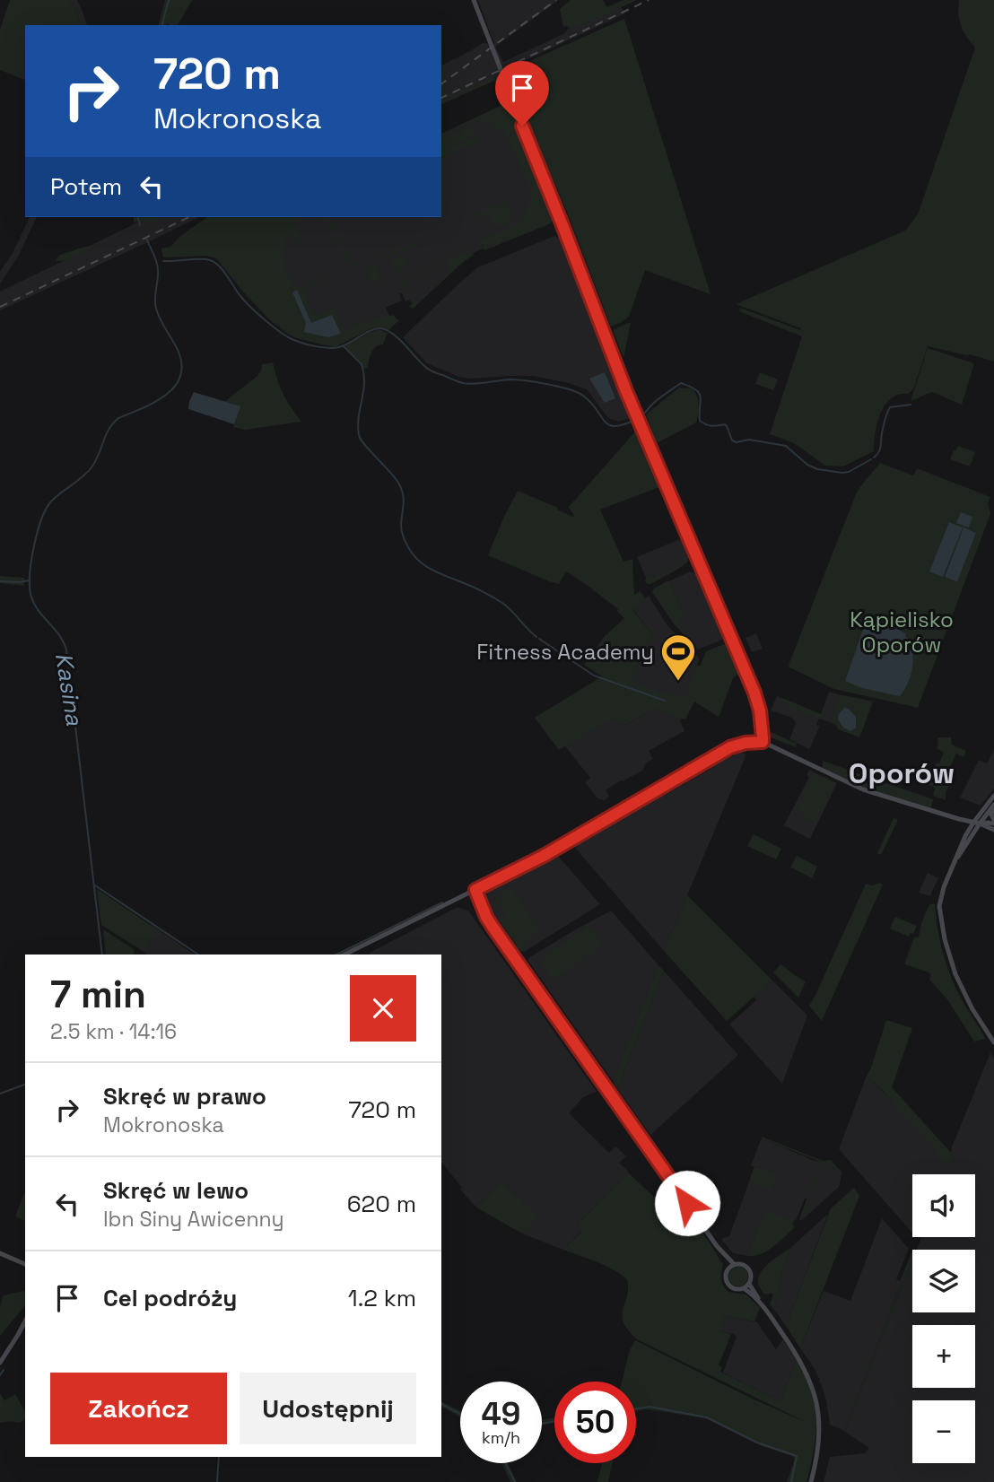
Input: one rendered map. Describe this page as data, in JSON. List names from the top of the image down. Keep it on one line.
{"districts":["Oporów"],"water":["Kasina"],"parks":["Kąpielisko Oporów"],"places":{"sports":["Fitness Academy"]},"page":{"turn":["720 m","Mokronoska"],"then":"Potem","heading":["7 min","2.5 km · 14:16"],"list":[{"name":"Skręć w prawo","note":"Mokronoska","value":"720 m"},{"name":"Skręć w lewo","note":"Ibn Siny Awicenny","value":"620 m"},{"name":"Cel podróży","value":"1.2 km"}],"map_buttons":["+","−"],"buttons":["Zakończ","Udostępnij"],"speed":"49 km/h","limit":"50"}}
